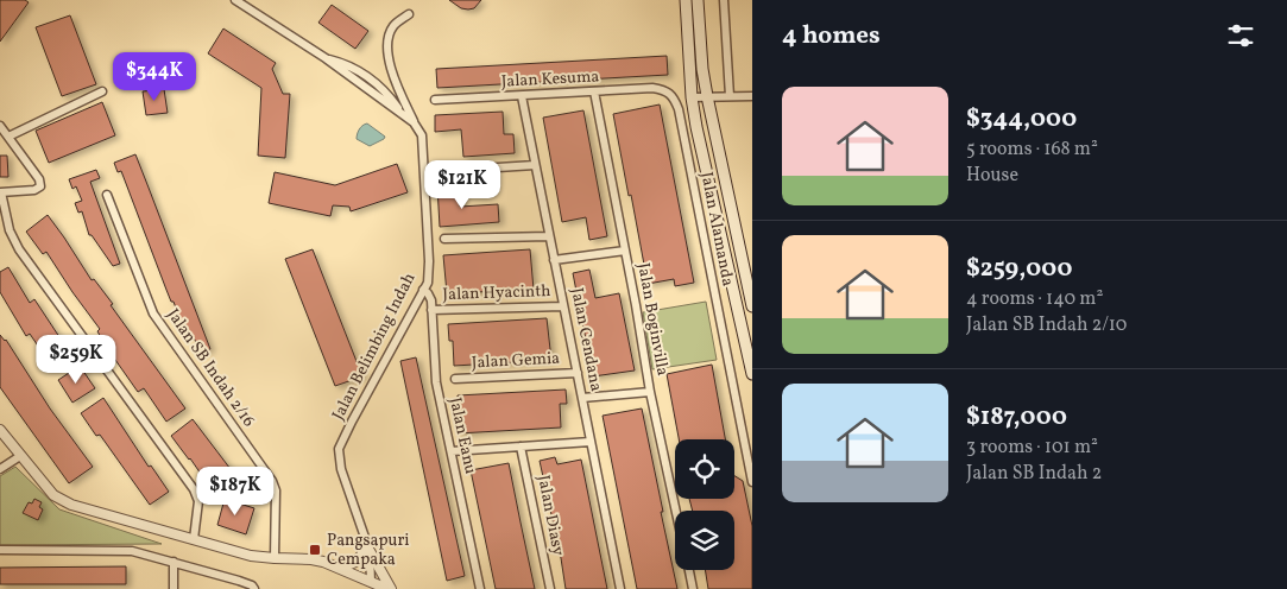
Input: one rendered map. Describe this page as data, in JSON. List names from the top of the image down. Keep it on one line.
{"streets":{"street":["Jalan Kesuma","Jalan Alamanda","Jalan Hyacinth","Jalan Boginvilla","Jalan Cendana","Jalan Belimbing Indah","Jalan Gemia","Jalan SB Indah 2/16","Jalan Eanu","Jalan Diasy"]},"crossings":[["Jalan Kesuma","Jalan Alamanda"],["Jalan Kesuma","Jalan Boginvilla"],["Jalan Kesuma","Jalan Cendana"],["Jalan Hyacinth","Jalan Cendana"],["Jalan Hyacinth","Jalan Eanu"],["Jalan Cendana","Jalan Gemia"],["Jalan Belimbing Indah","Jalan Eanu"]],"places":{"transit":["Pangsapuri Cempaka"]},"page":{"heading":"4 homes","price":["$344K","$121K","$259K","$187K"],"list":[{"name":"$344,000","note":"5 rooms · 168 m² · House"},{"name":"$259,000","note":"4 rooms · 140 m² · Jalan SB Indah 2/10"},{"name":"$187,000","note":"3 rooms · 101 m² · Jalan SB Indah 2"}]}}
